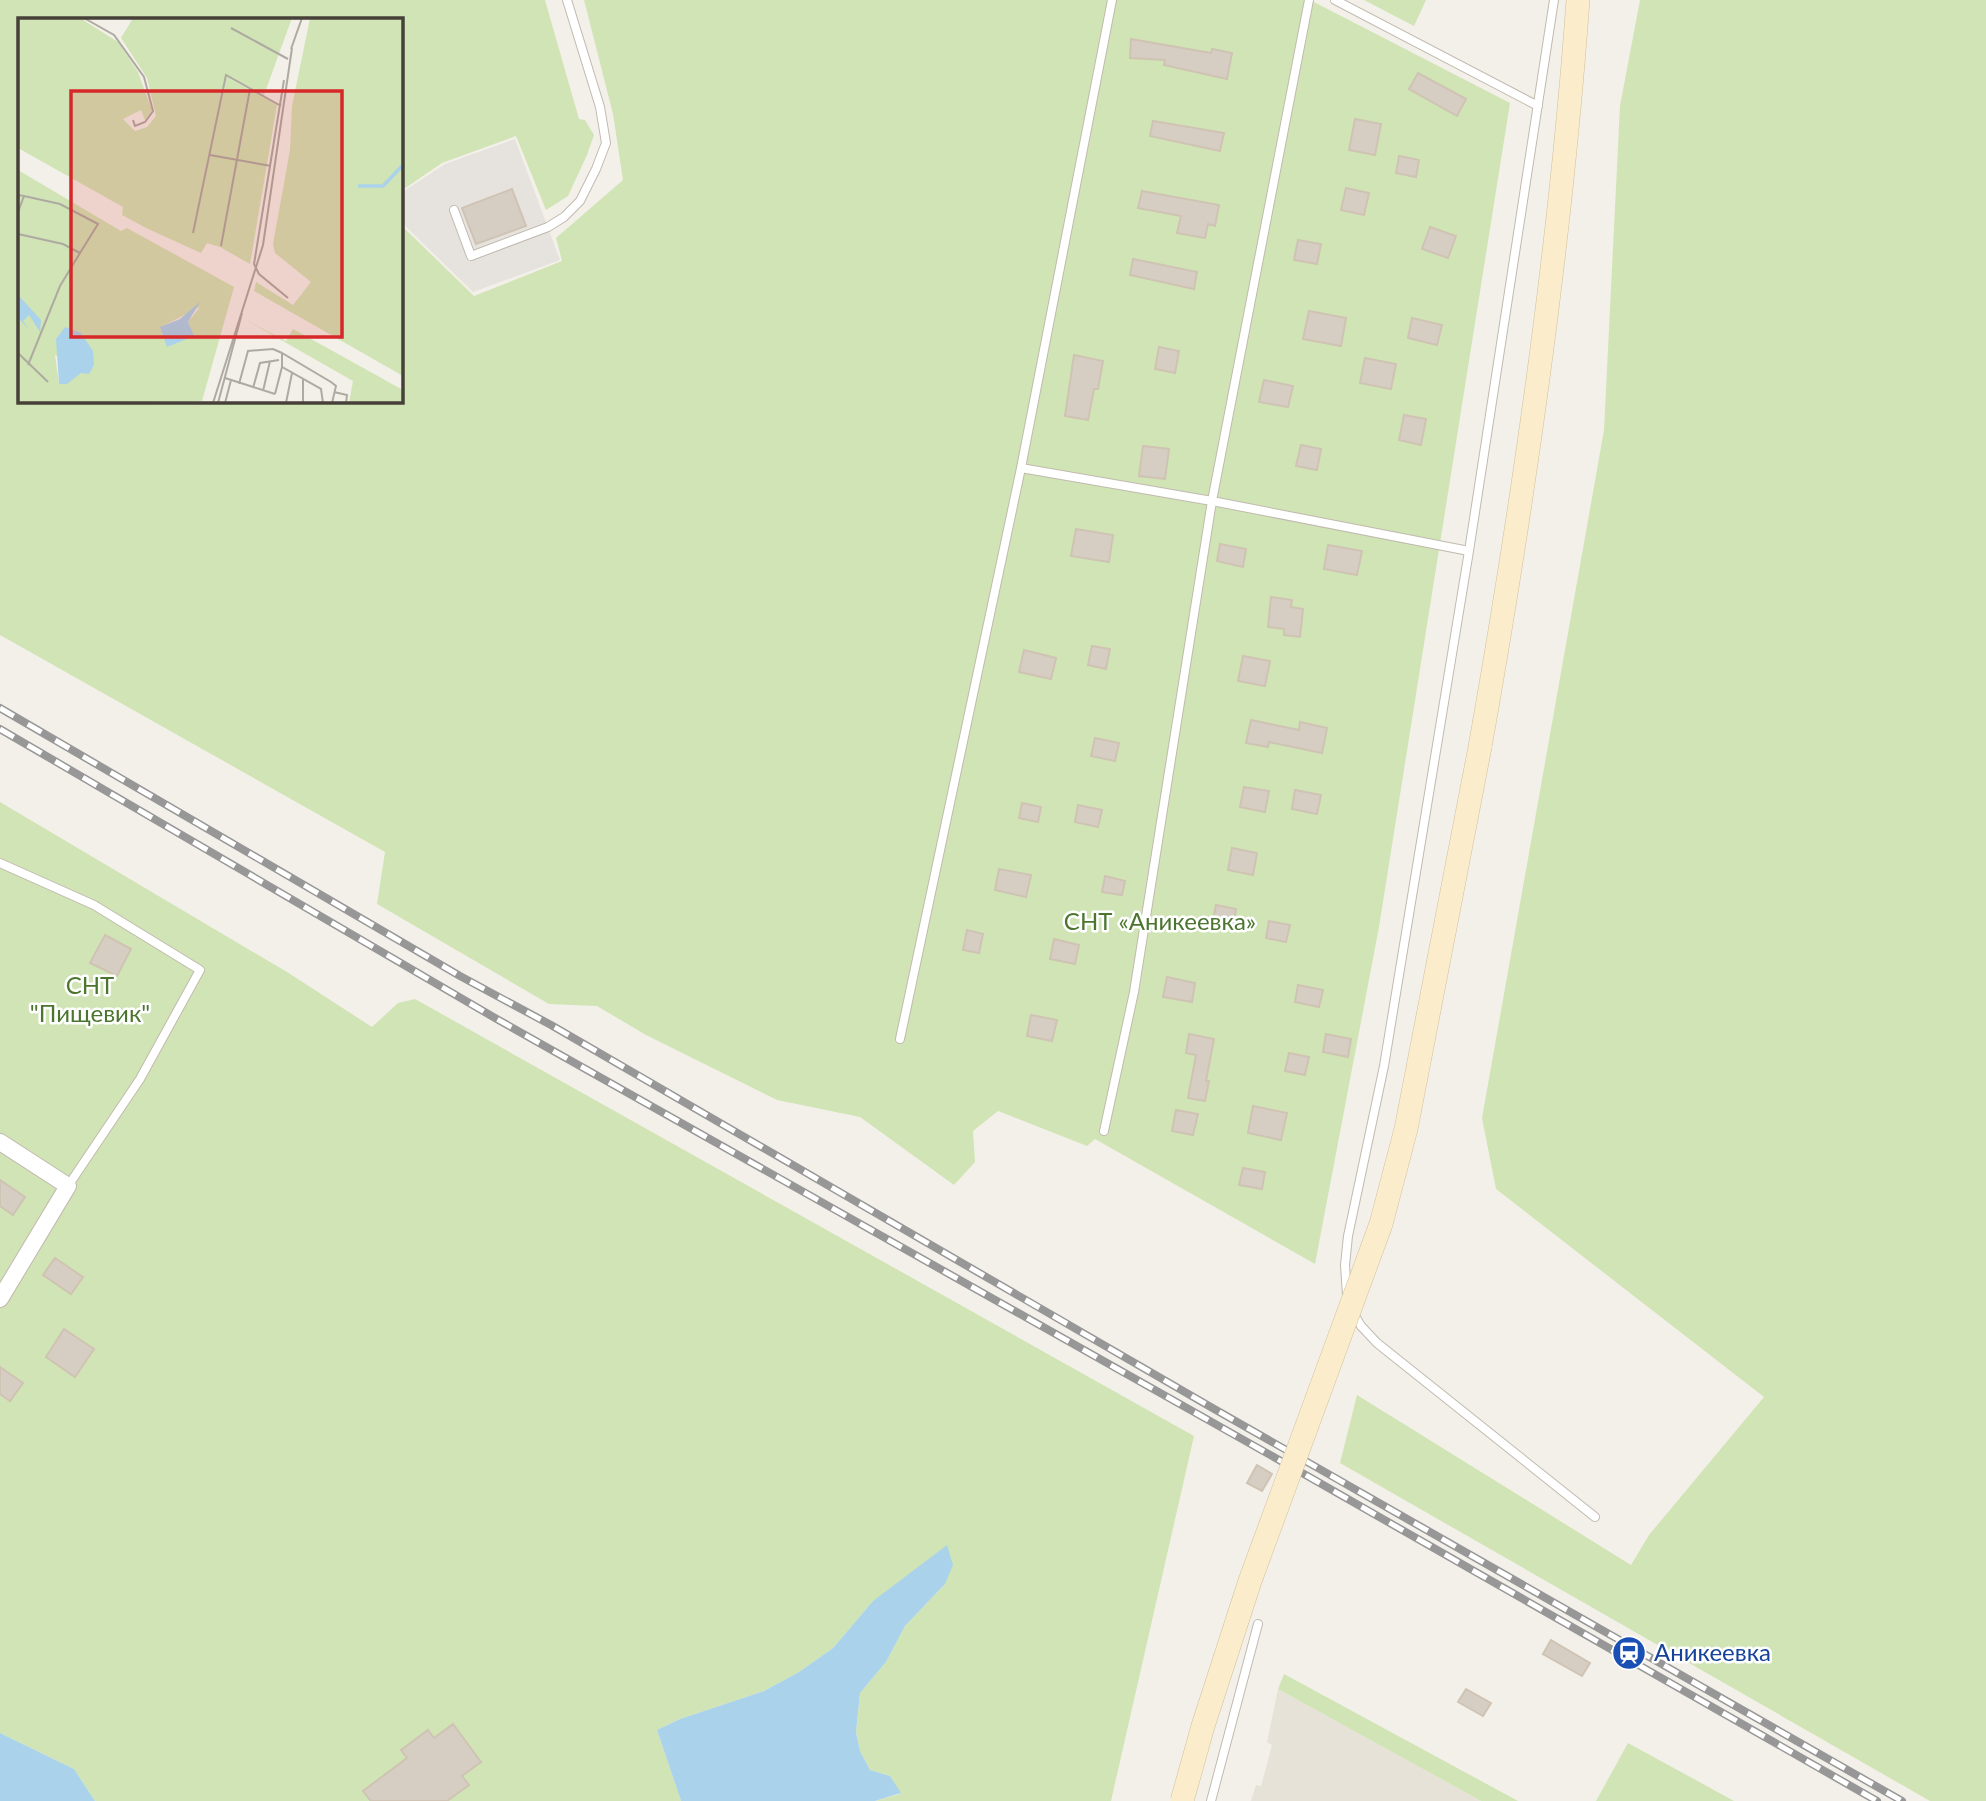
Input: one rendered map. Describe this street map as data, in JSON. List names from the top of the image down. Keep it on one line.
{"parks":["СНТ «Аникеевка»","СНТ \"Пищевик\""],"places":{"station":["Аникеевка"]}}
